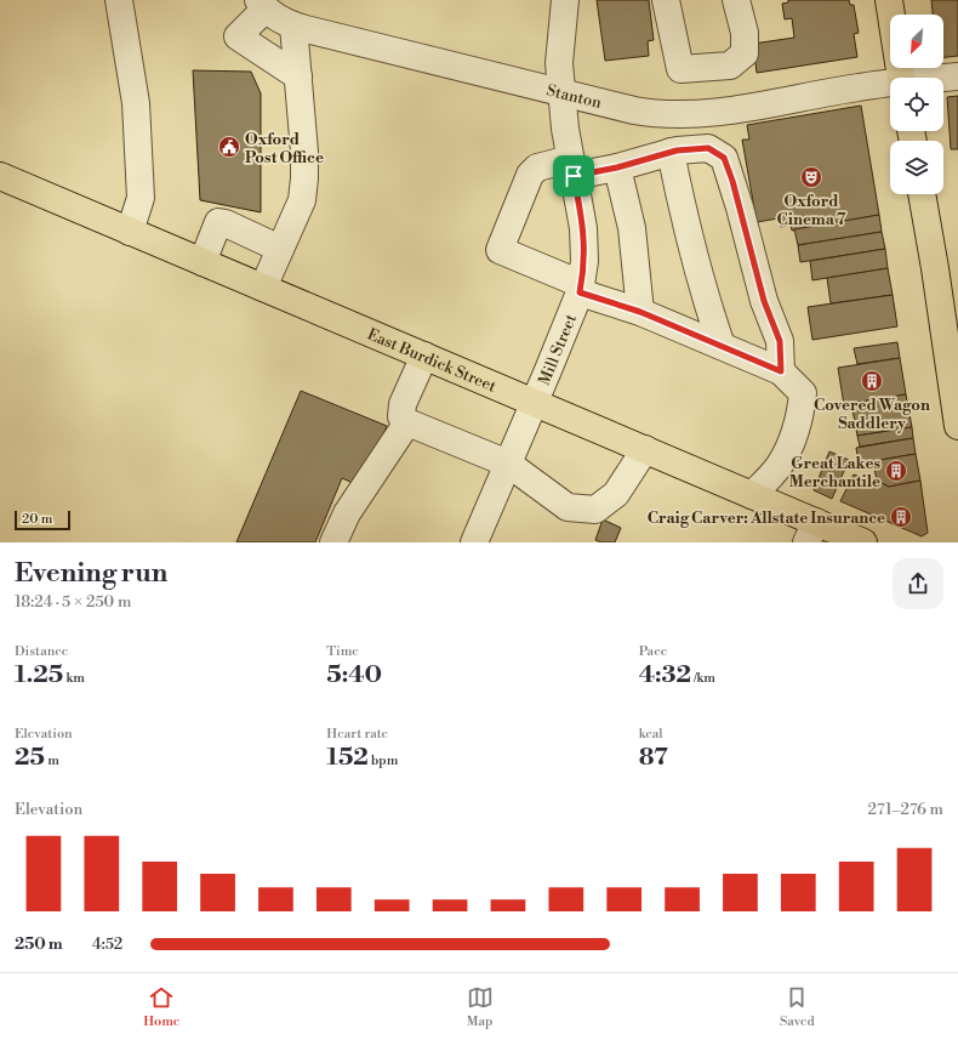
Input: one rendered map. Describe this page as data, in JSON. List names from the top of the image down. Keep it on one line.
{"streets":{"main road":["East Burdick Street"],"street":["Stanton","Mill Street"]},"crossings":[["Stanton","Mill Street"],["Mill Street","East Burdick Street"]],"places":{"public building":["Oxford Post Office"],"theatre":["Oxford Cinema 7"],"building":["Covered Wagon Saddlery","Great Lakes Merchantile","Craig Carver: Allstate Insurance"]},"scale_bar":"20 m","north":"bottom left","page":{"scale":"20 m","heading":["Evening run","18:24 · 5 × 250 m"],"stats":[["Distance","1.25 km"],["Time","5:40"],["Pace","4:32 /km"],["Elevation","25 m"],["Heart rate","152 bpm"],["kcal","87"]],"chart":["Elevation","271–276 m"],"list":[{"name":"250 m","note":"4:52"}],"tabs":["Home","Map","Saved"]}}
